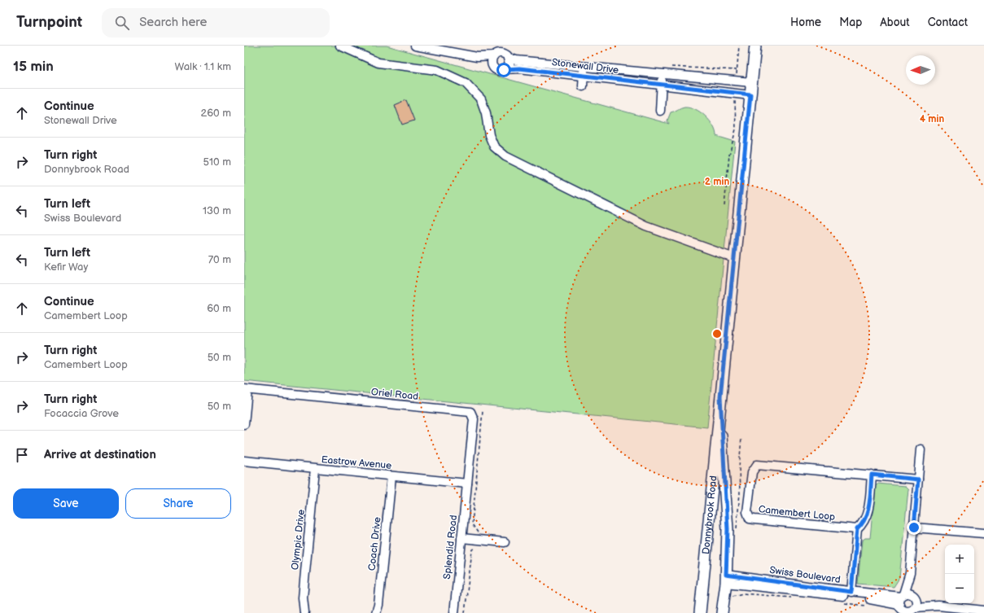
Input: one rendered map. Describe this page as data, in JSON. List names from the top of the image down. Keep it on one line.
{"streets":{"main road":["Donnybrook Road"],"street":["Stonewall Drive","Oriel Road","Eastrow Avenue","Camembert Loop","Olympic Drive","Coach Drive","Splendid Road","Swiss Boulevard"]},"crossings":[["Stonewall Drive","Donnybrook Road"],["Oriel Road","Eastrow Avenue"],["Oriel Road","Splendid Road"],["Eastrow Avenue","Olympic Drive"],["Eastrow Avenue","Coach Drive"],["Eastrow Avenue","Splendid Road"],["Donnybrook Road","Swiss Boulevard"]],"north":"left","page":{"header":"Turnpoint","search":"Search here","nav":["Home","Map","About","Contact"],"heading":["15 min","Walk · 1.1 km"],"list":[["Continue","Stonewall Drive","260 m"],["Turn right","Donnybrook Road","510 m"],["Turn left","Swiss Boulevard","130 m"],["Turn left","Kefir Way","70 m"],["Continue","Camembert Loop","60 m"],["Turn right","Camembert Loop","50 m"],["Turn right","Focaccia Grove","50 m"],"Arrive at destination"],"buttons":["Save","Share"],"map_buttons":["+","−"]},"rings":["4 min","2 min"]}
